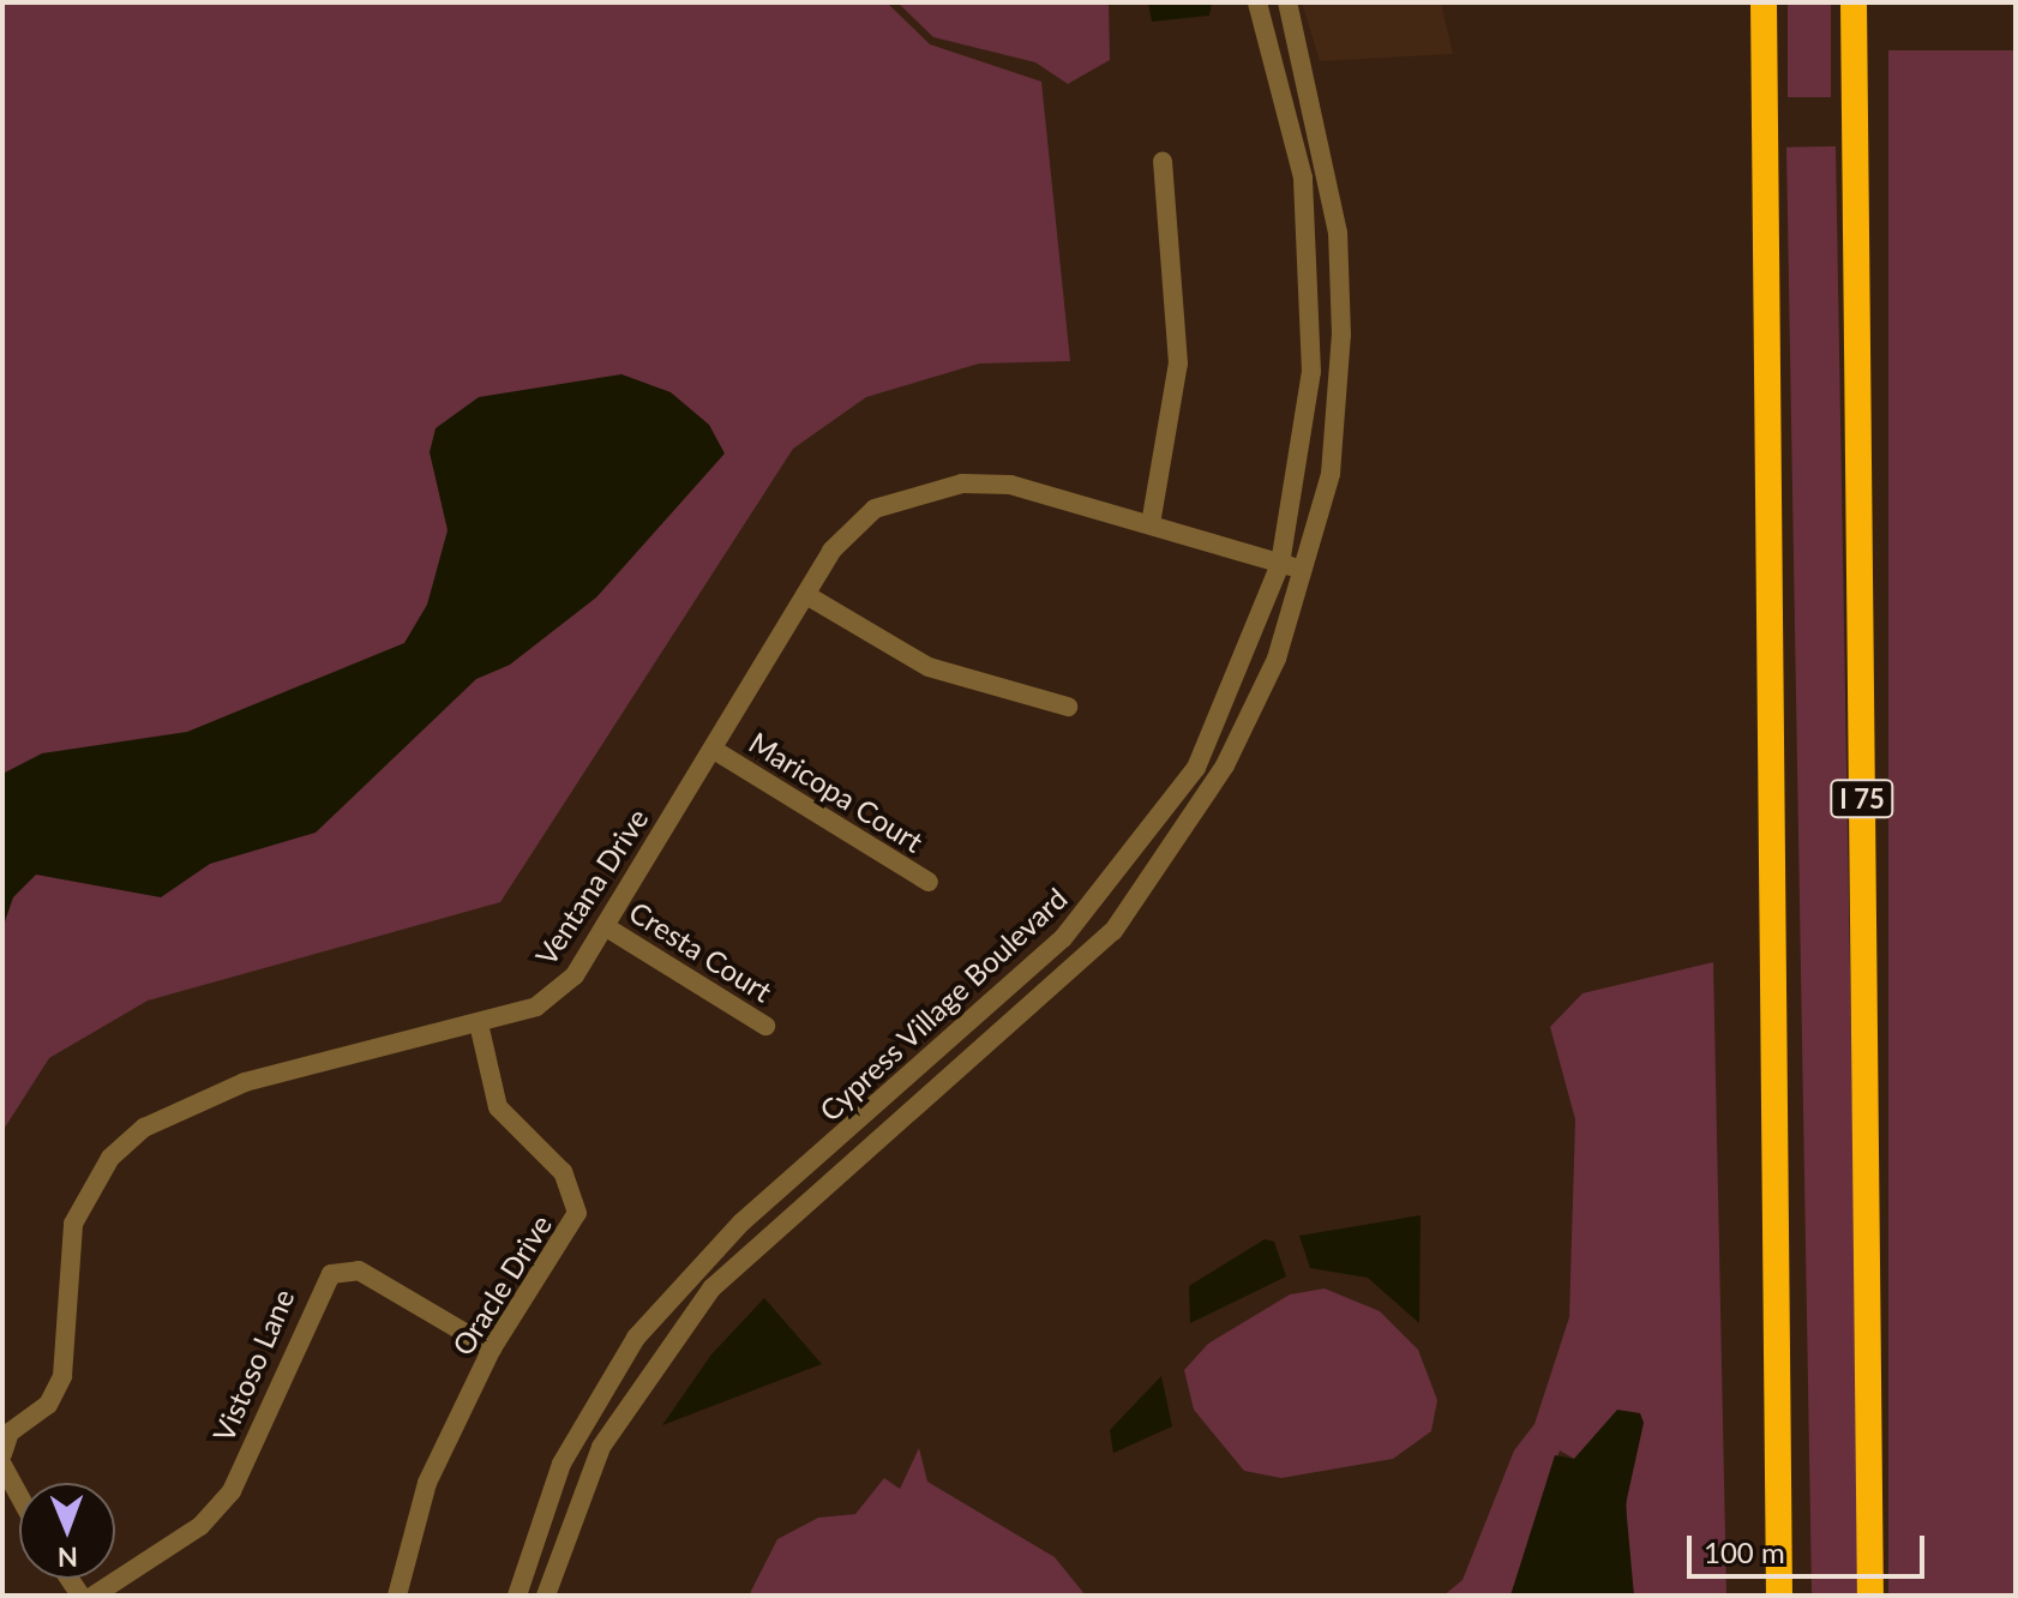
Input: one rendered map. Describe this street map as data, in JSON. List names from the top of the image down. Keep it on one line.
{"streets":{"highway":["I 75"],"street":["Maricopa Court","Ventana Drive","Cresta Court","Cypress Village Boulevard","Oracle Drive","Vistoso Lane"]},"crossings":[["Maricopa Court","Ventana Drive"],["Ventana Drive","Cresta Court"],["Ventana Drive","Cypress Village Boulevard"],["Ventana Drive","Oracle Drive"],["Oracle Drive","Vistoso Lane"]],"scale_bar":"100 m","north":"bottom"}
